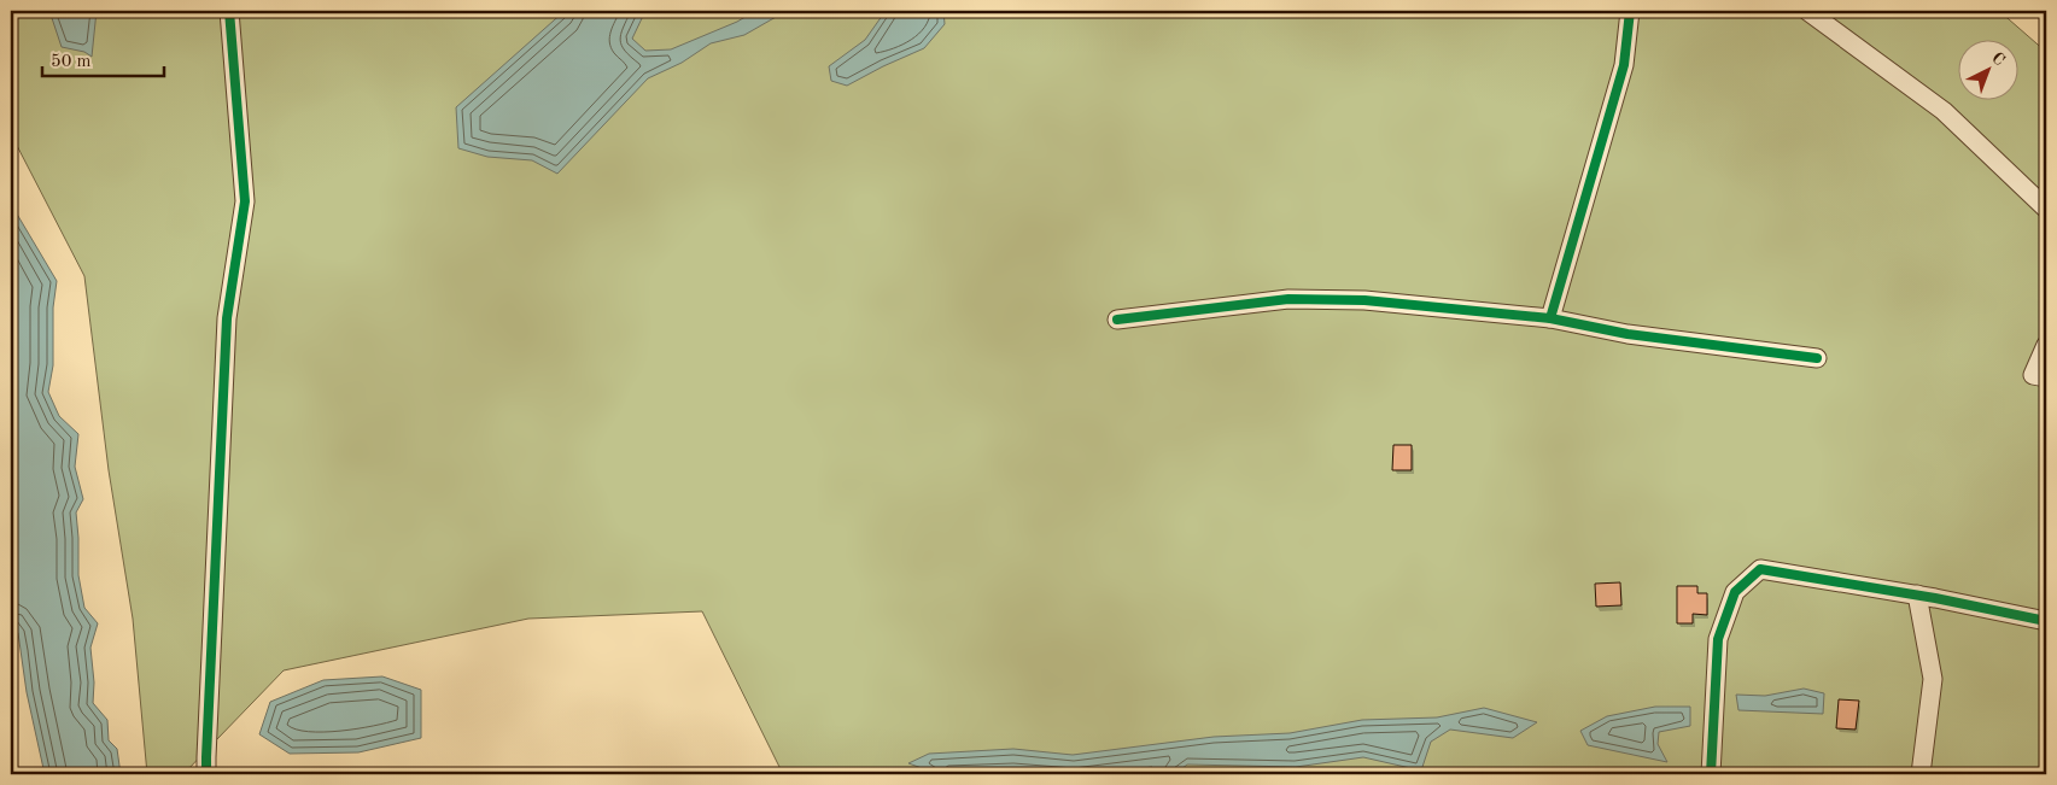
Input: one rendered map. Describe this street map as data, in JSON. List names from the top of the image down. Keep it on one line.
{"scale_bar":"50 m","north":"top right"}
